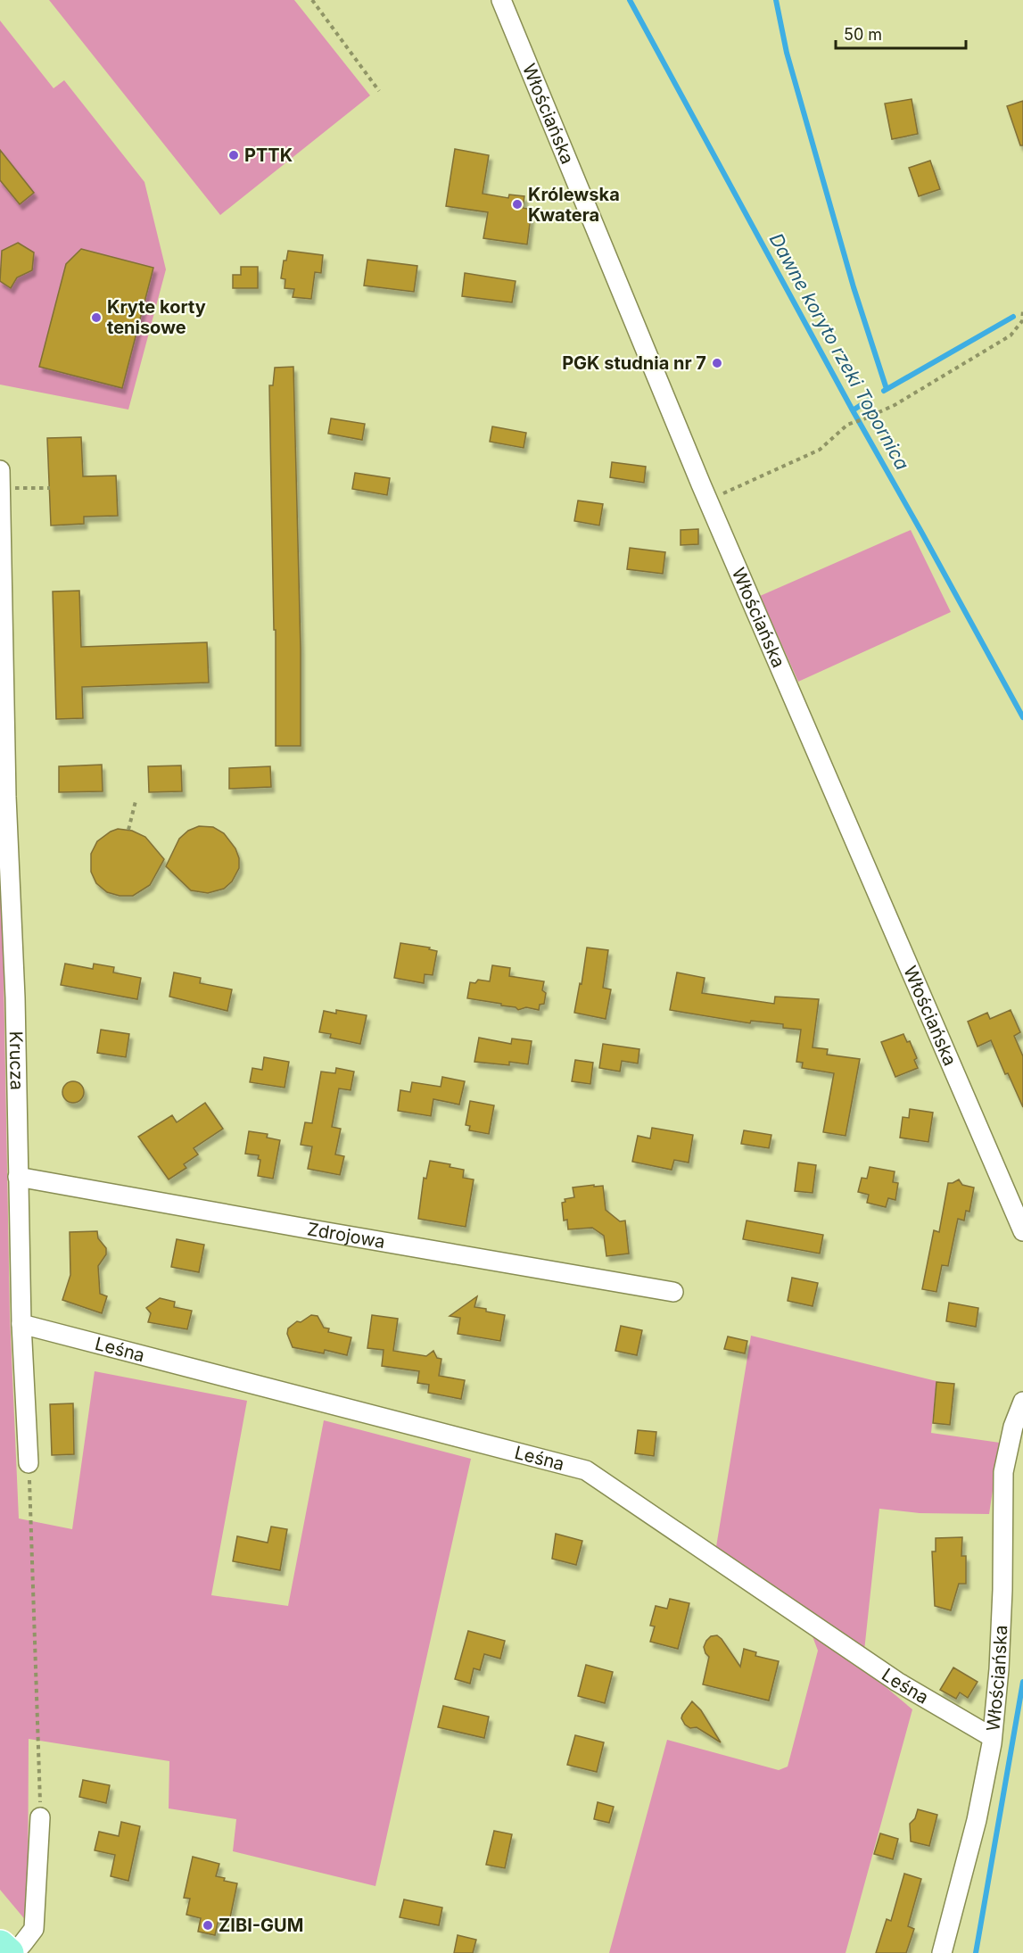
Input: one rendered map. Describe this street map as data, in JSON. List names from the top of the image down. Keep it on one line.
{"streets":{"street":["Włościańska","Krucza","Zdrojowa","Leśna"]},"crossings":[["Włościańska","Leśna"],["Krucza","Zdrojowa"],["Krucza","Leśna"]],"water":["Dawne koryto rzeki Topornica"],"places":["PTTK","Królewska Kwatera","Kryte korty tenisowe","PGK studnia nr 7","ZIBI-GUM"],"scale_bar":"50 m"}
